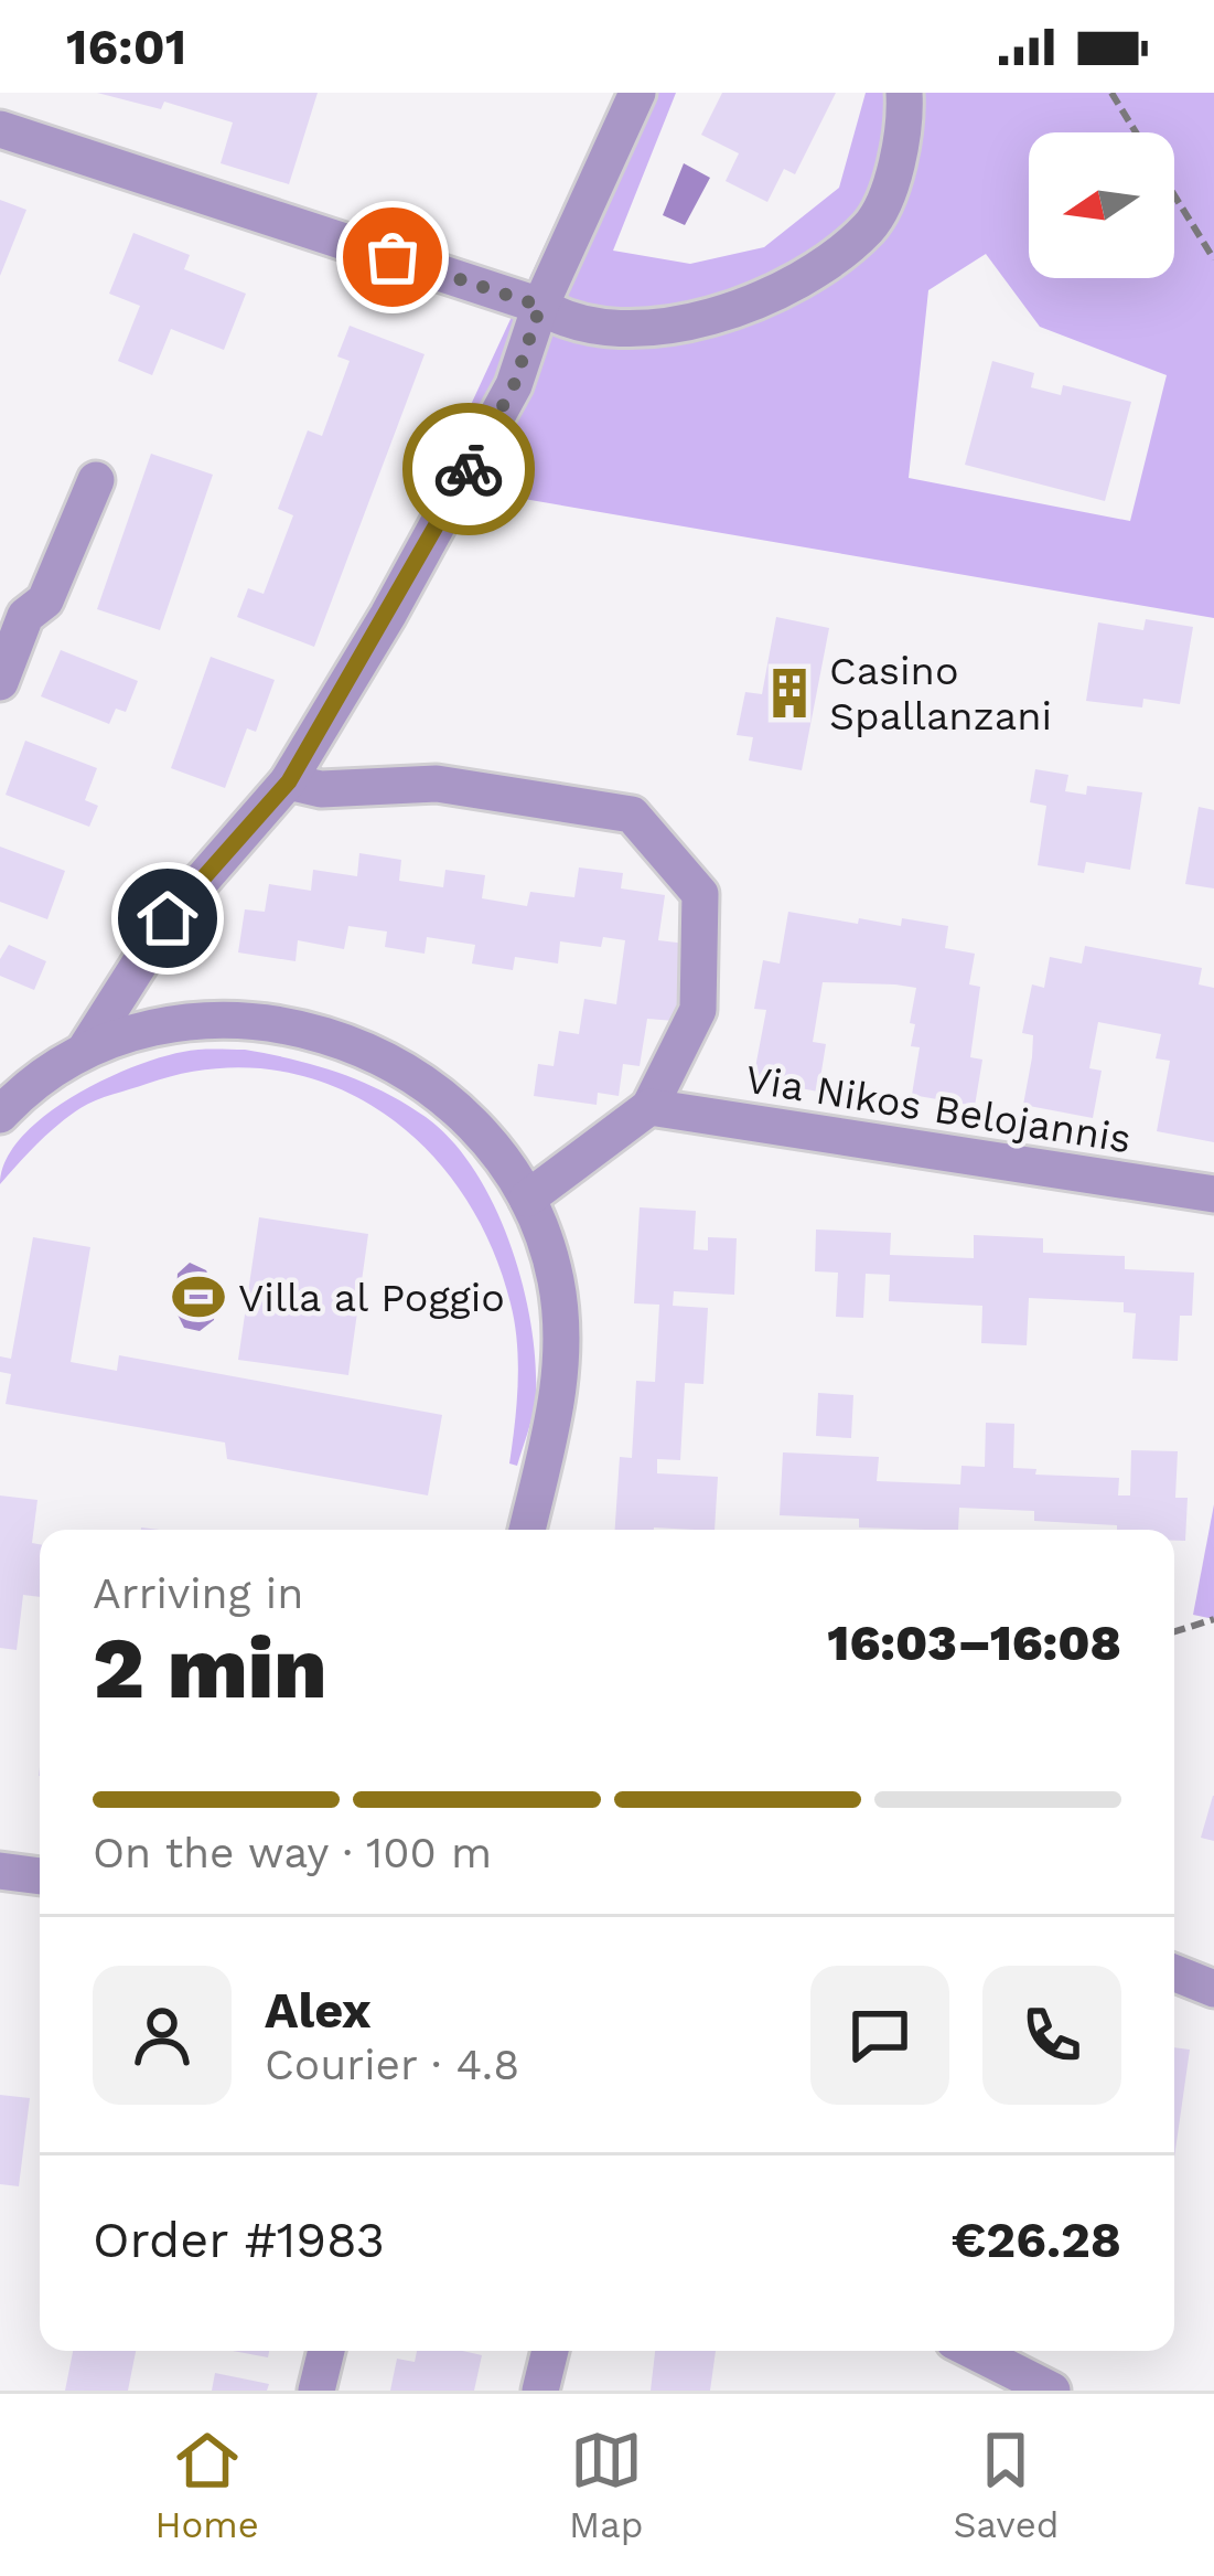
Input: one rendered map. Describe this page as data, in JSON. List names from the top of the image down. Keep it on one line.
{"streets":{"street":["Via Nikos Belojannis"]},"places":{"building":["Casino Spallanzani"],"sports":["Villa al Poggio"]},"north":"left","page":{"status":"16:01","heading":["2 min","Arriving in","16:03–16:08"],"panel":["Alex","Courier · 4.8","Order #1983","€26.28"],"bar":"On the way · 100 m","tabs":["Home","Map","Saved"]}}
